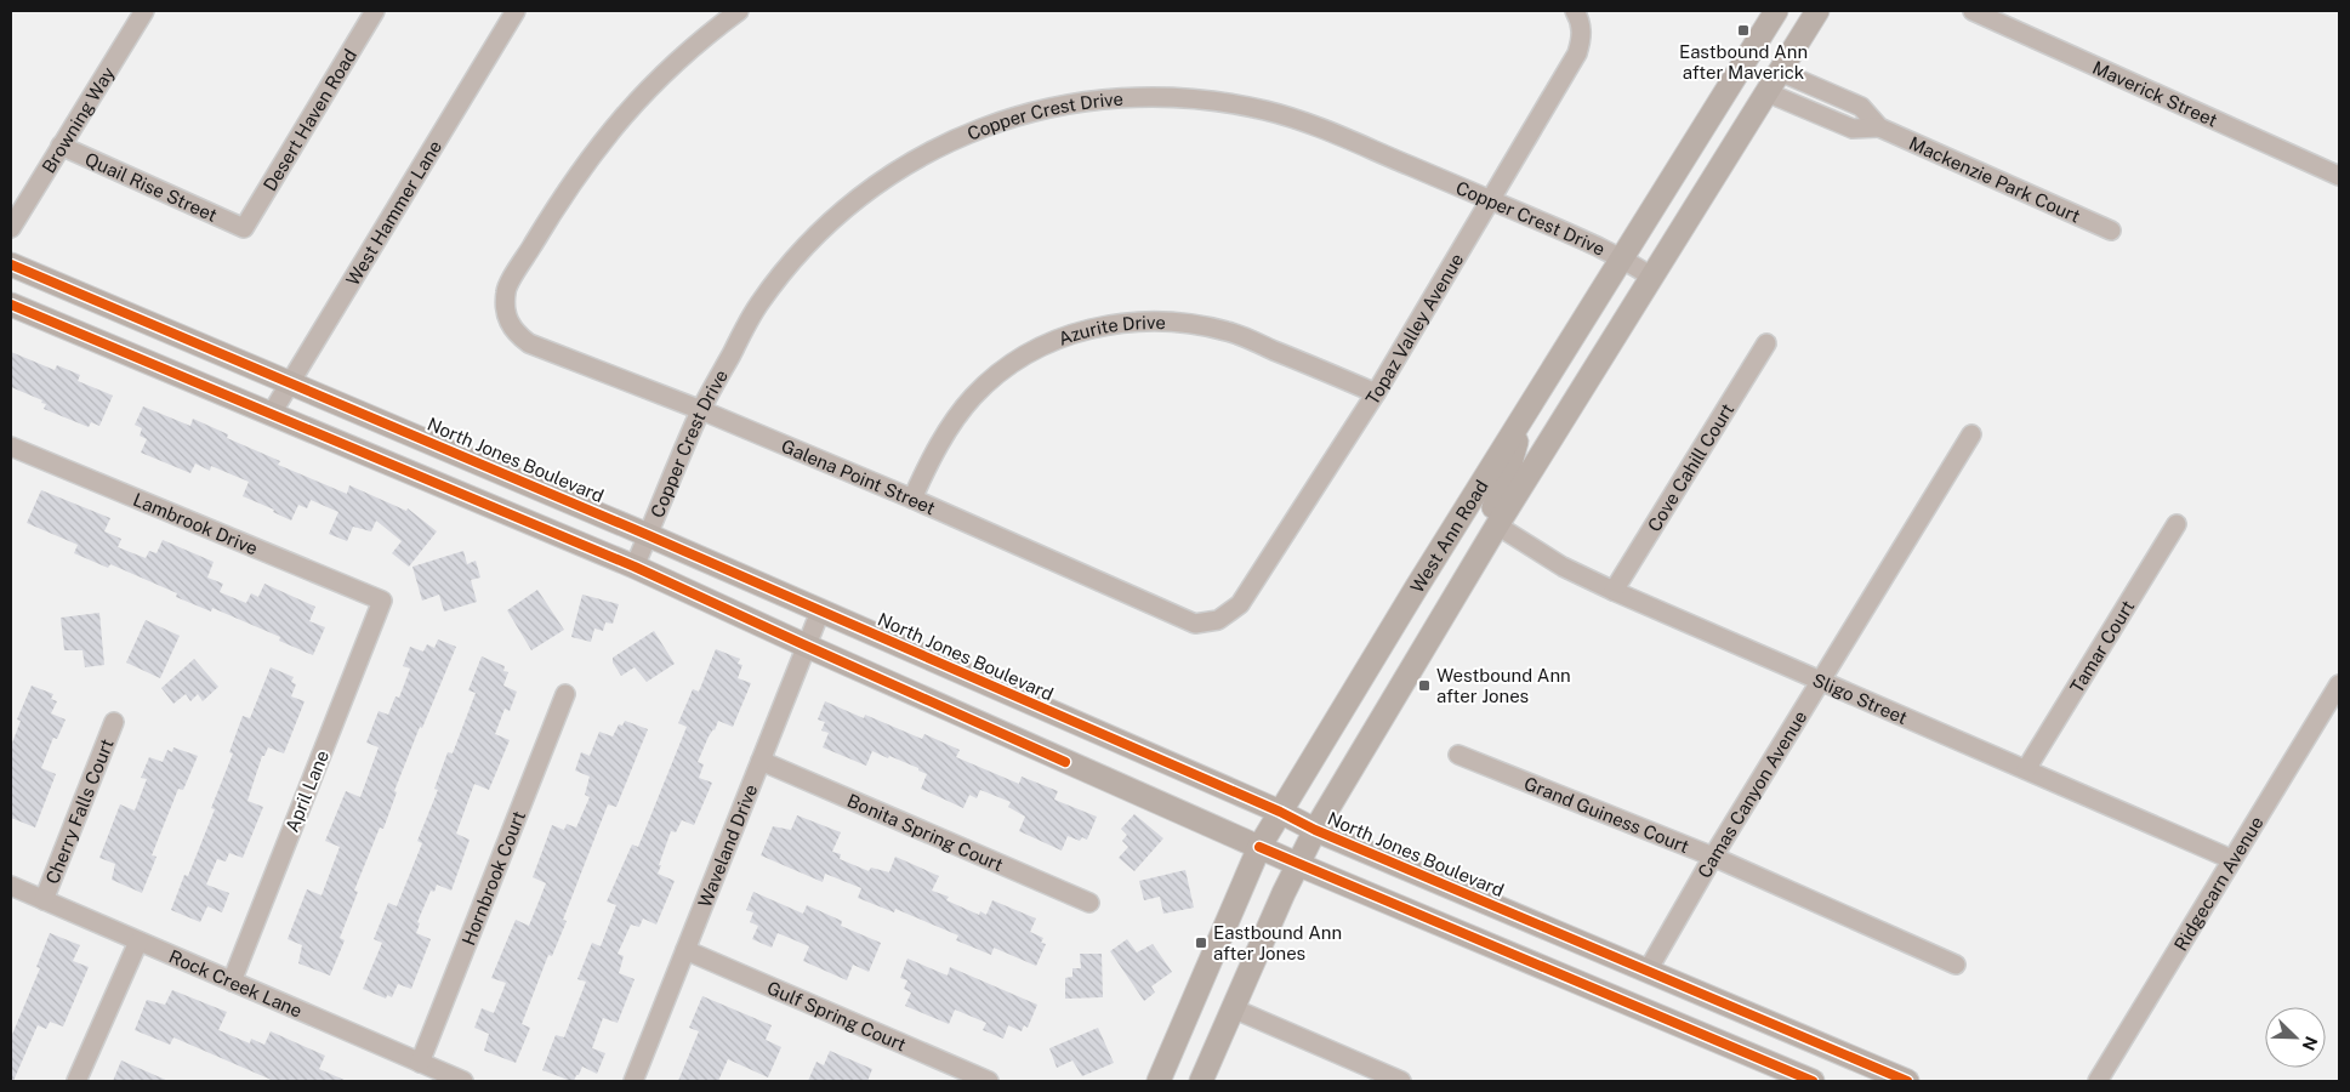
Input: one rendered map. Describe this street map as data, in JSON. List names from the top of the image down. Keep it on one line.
{"streets":{"main road":["North Jones Boulevard","West Ann Road"],"street":["Maverick Street","Copper Crest Drive","Browning Way","Desert Haven Road","Mackenzie Park Court","Quail Rise Street","West Hammer Lane","Topaz Valley Avenue","Azurite Drive","Cove Cahill Court","Galena Point Street","Lambrook Drive","Tamar Court","Sligo Street","April Lane","Camas Canyon Avenue","Cherry Falls Court","Grand Guiness Court","Bonita Spring Court","Waveland Drive","Hornbrook Court","Ridgecarn Avenue","Rock Creek Lane","Gulf Spring Court"]},"crossings":[["Copper Crest Drive","Topaz Valley Avenue"],["Copper Crest Drive","North Jones Boulevard"],["Copper Crest Drive","Galena Point Street"],["Copper Crest Drive","West Ann Road"],["Browning Way","Quail Rise Street"],["Desert Haven Road","Quail Rise Street"],["Mackenzie Park Court","West Ann Road"],["West Hammer Lane","North Jones Boulevard"],["Topaz Valley Avenue","Azurite Drive"],["Topaz Valley Avenue","Galena Point Street"],["Azurite Drive","Galena Point Street"],["North Jones Boulevard","West Ann Road"],["North Jones Boulevard","Camas Canyon Avenue"],["North Jones Boulevard","Waveland Drive"],["Cove Cahill Court","Sligo Street"],["Lambrook Drive","April Lane"],["West Ann Road","Sligo Street"],["Tamar Court","Sligo Street"],["Sligo Street","Camas Canyon Avenue"],["Sligo Street","Ridgecarn Avenue"],["April Lane","Rock Creek Lane"],["Camas Canyon Avenue","Grand Guiness Court"],["Cherry Falls Court","Rock Creek Lane"],["Bonita Spring Court","Waveland Drive"],["Waveland Drive","Gulf Spring Court"],["Hornbrook Court","Rock Creek Lane"]],"places":{"transit":["Eastbound Ann after Maverick","Westbound Ann after Jones","Eastbound Ann after Jones"]},"north":"bottom right"}
